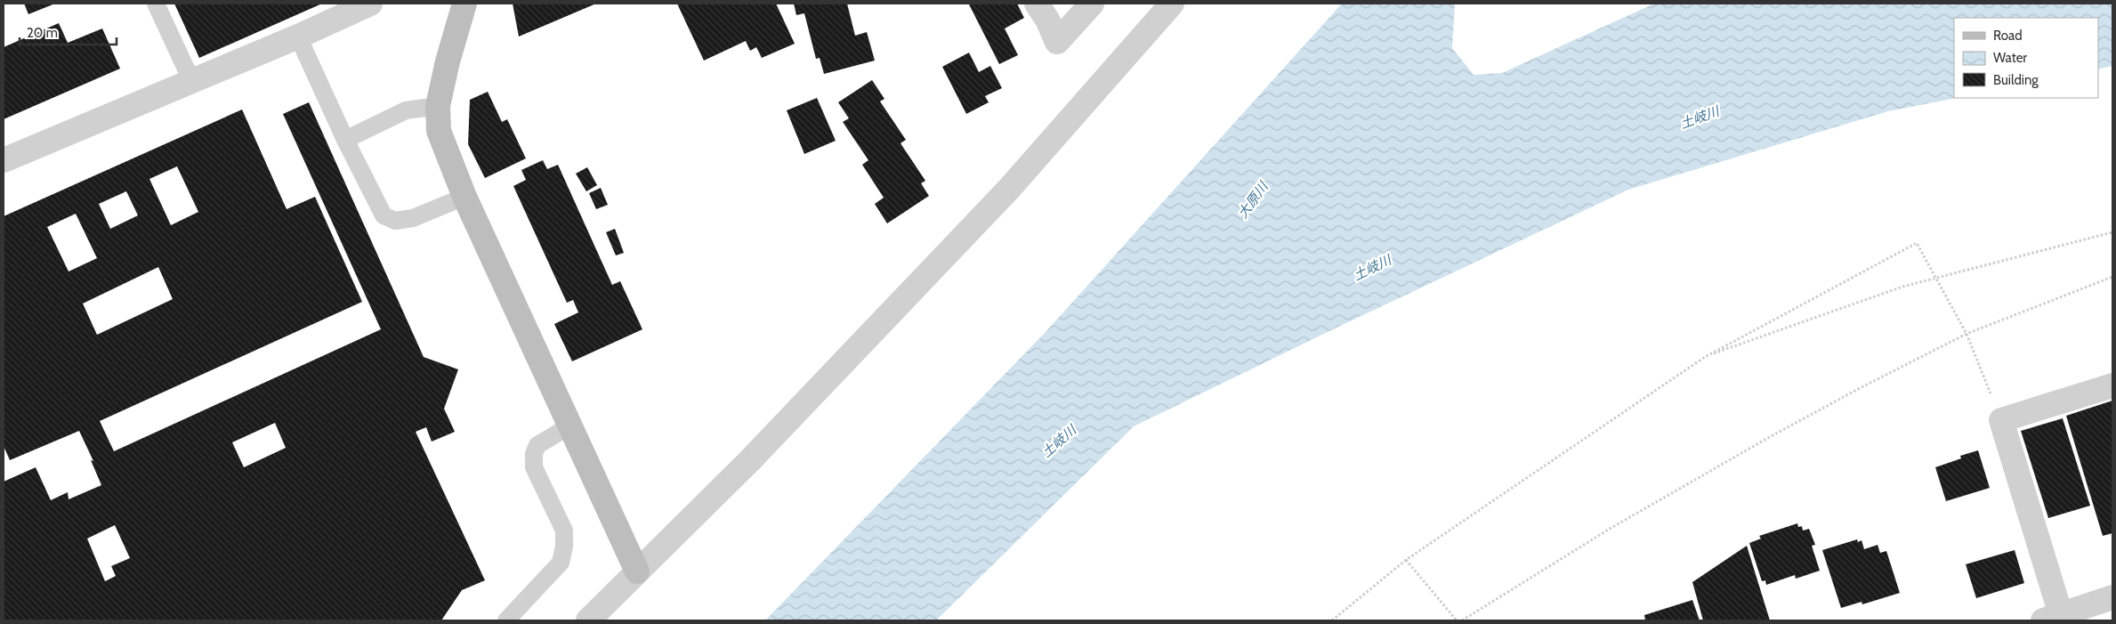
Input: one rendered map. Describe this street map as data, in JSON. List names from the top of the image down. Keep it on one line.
{"water":["土岐川","大原川"],"legend":["Road","Water","Building"],"scale_bar":"20 m"}
